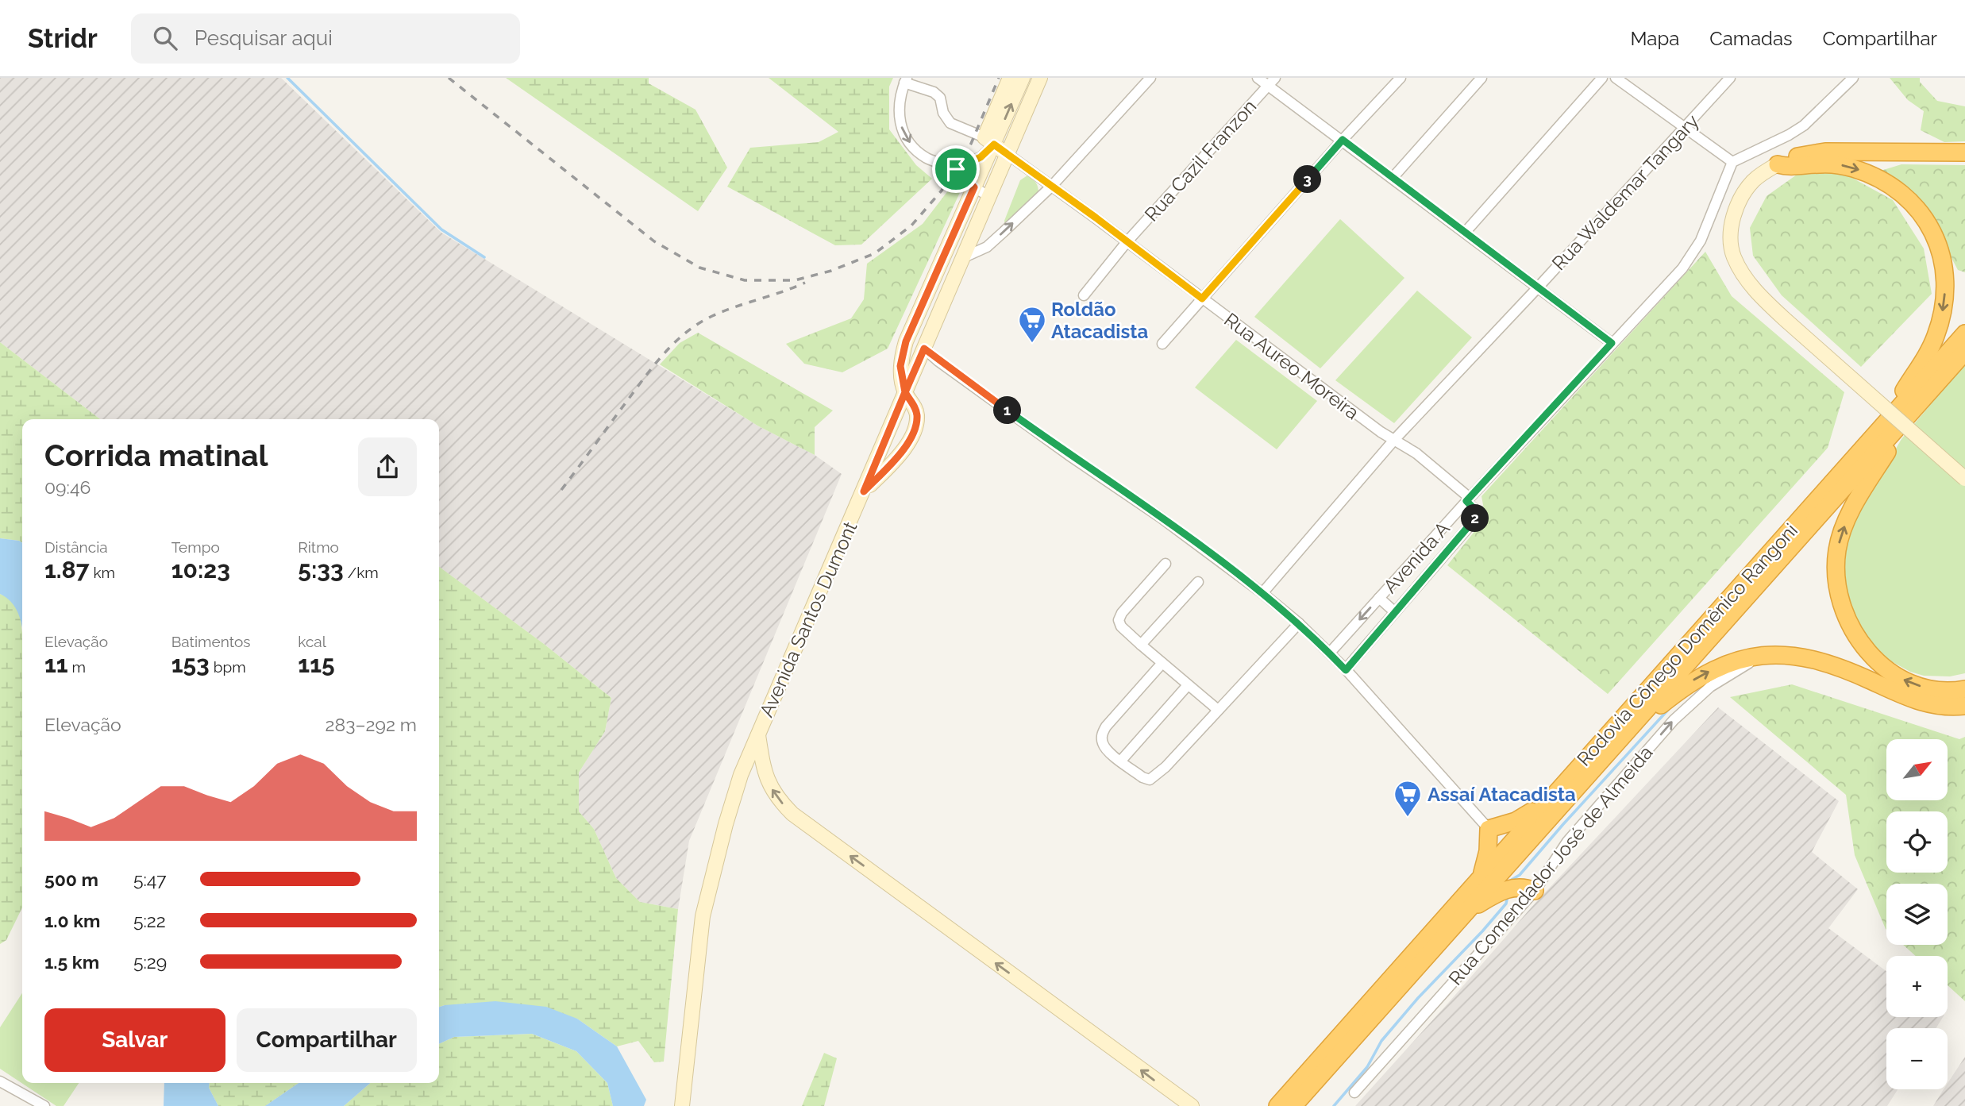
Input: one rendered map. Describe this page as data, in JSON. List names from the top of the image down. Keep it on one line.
{"streets":{"highway":["Rodovia Cônego Domênico Rangoni"],"main road":["Avenida Santos Dumont"],"street":["Rua Cazil Franzon","Rua Waldemar Tangary","Rua Aureo Moreira","Avenida A","Rua Comendador José de Almeida"]},"crossings":[["Rua Cazil Franzon","Rua Aureo Moreira"],["Rua Waldemar Tangary","Rua Aureo Moreira"],["Rua Aureo Moreira","Avenida A"],["Rua Aureo Moreira","Avenida Santos Dumont"]],"one_way":["Rua Comendador José de Almeida"],"places":{"supermarket":["Roldão Atacadista","Assaí Atacadista"]},"north":"top right","page":{"header":"Stridr","search":"Pesquisar aqui","nav":["Mapa","Camadas","Compartilhar"],"pins":["3","1","2"],"heading":["Corrida matinal","09:46"],"stats":[["Distância","1.87 km"],["Tempo","10:23"],["Ritmo","5:33 /km"],["Elevação","11 m"],["Batimentos","153 bpm"],["kcal","115"]],"chart":["Elevação","283–292 m"],"map_buttons":["+","−"],"list":[{"name":"500 m","note":"5:47"},{"name":"1.0 km","note":"5:22"},{"name":"1.5 km","note":"5:29"}],"buttons":["Salvar","Compartilhar"]}}
